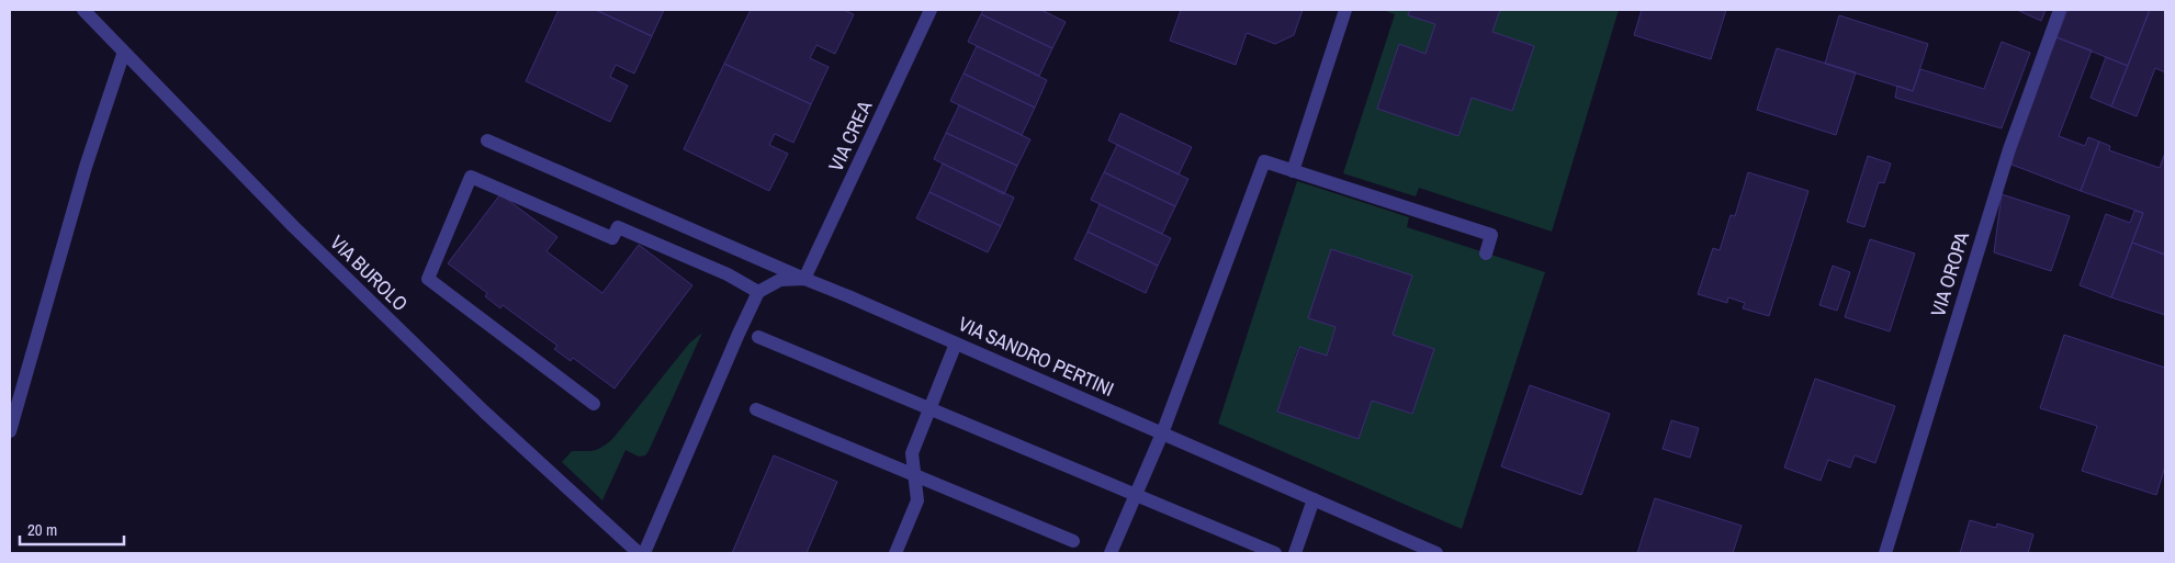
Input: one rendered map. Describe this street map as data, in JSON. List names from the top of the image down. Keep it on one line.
{"streets":{"street":["VIA CREA","VIA BUROLO","VIA OROPA","VIA SANDRO PERTINI"]},"crossings":[["VIA CREA","VIA SANDRO PERTINI"]],"scale_bar":"20 m"}
